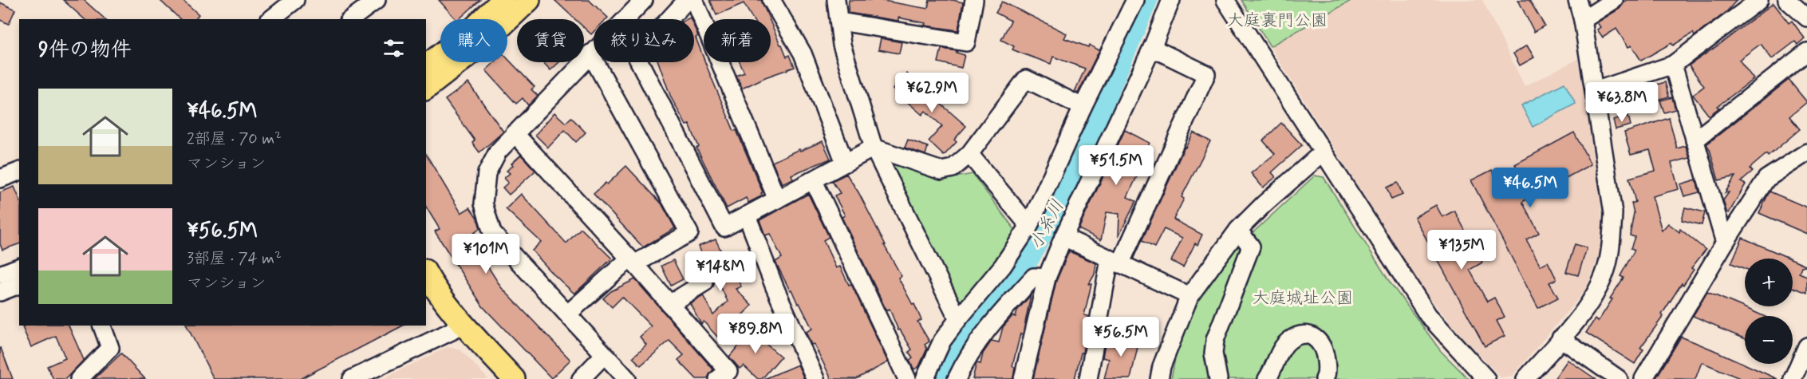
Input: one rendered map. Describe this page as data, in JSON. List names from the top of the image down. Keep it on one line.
{"water":["小糸川"],"parks":["大庭裏門公園","大庭城址公園"],"page":{"chip":["購入","賃貸","絞り込み","新着"],"heading":"9件の物件","price":["¥62.9M","¥63.8M","¥51.5M","¥46.5M","¥135M","¥101M","¥148M","¥89.8M","¥56.5M"],"list":[{"name":"¥46.5M","note":"2部屋 · 70 m² · マンション"},{"name":"¥56.5M","note":"3部屋 · 74 m² · マンション"}],"map_buttons":["+","−"]}}
